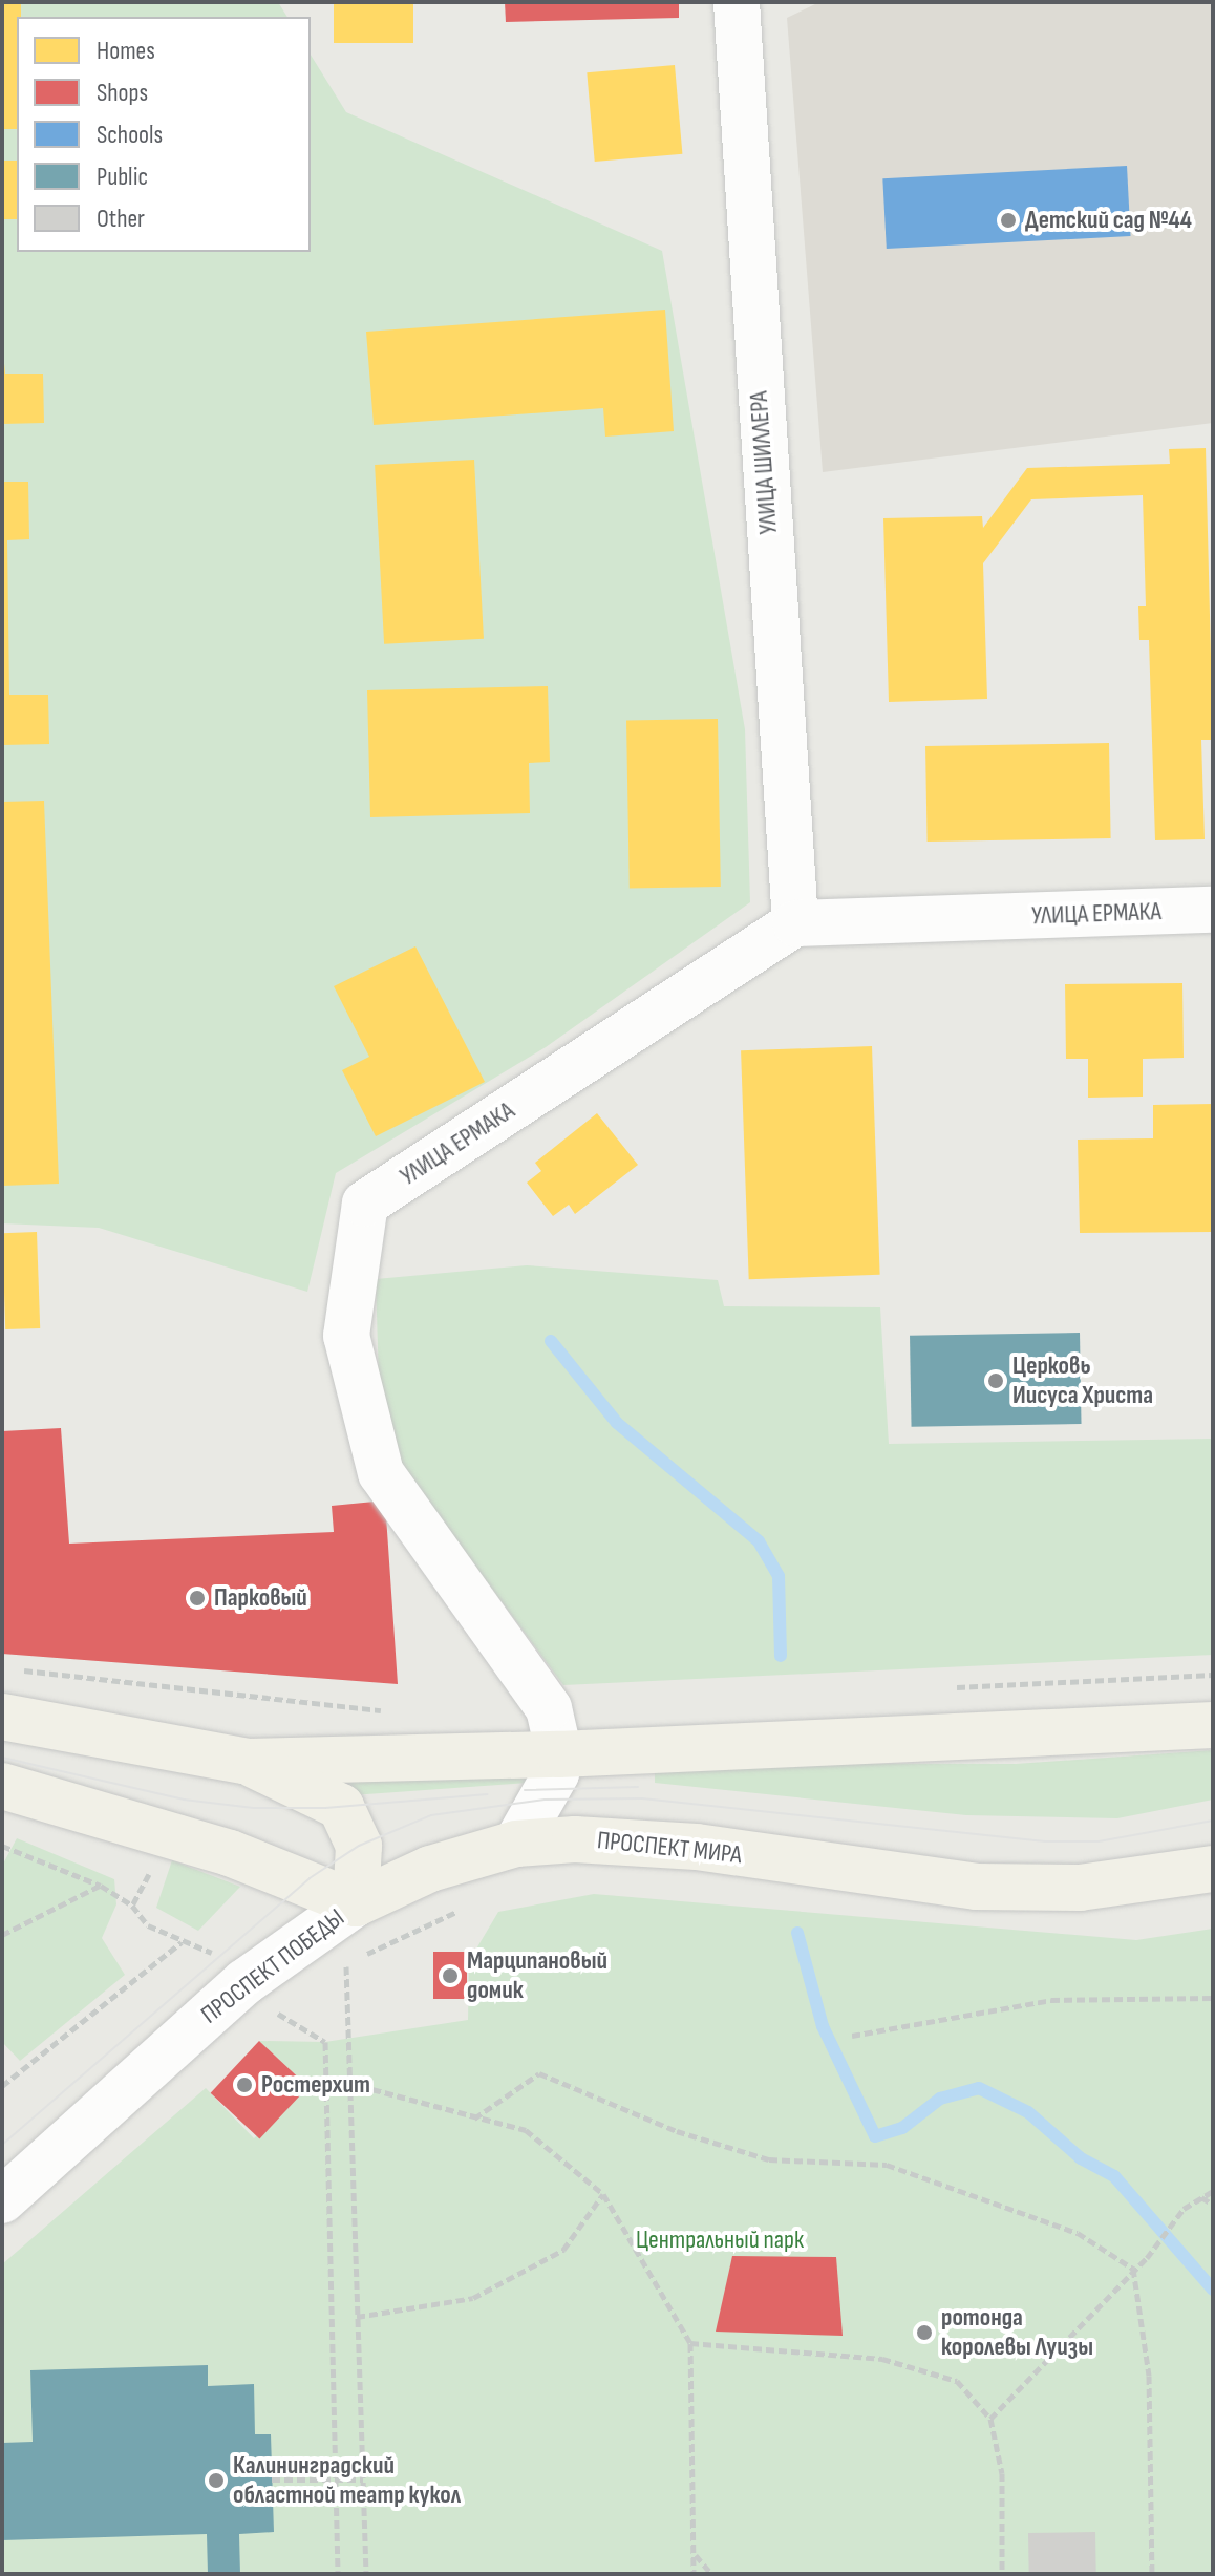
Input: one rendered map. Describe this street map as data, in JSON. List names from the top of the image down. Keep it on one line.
{"streets":{"main road":["ПРОСПЕКТ МИРА","ПРОСПЕКТ ПОБЕДЫ"],"street":["УЛИЦА ШИЛЛЕРА","УЛИЦА ЕРМАКА"]},"crossings":[["УЛИЦА ШИЛЛЕРА","УЛИЦА ЕРМАКА"],["ПРОСПЕКТ МИРА","ПРОСПЕКТ ПОБЕДЫ"]],"parks":["Центральный парк"],"places":["Детский сад №44","Церковь Иисуса Христа","Парковый","Марципановый домик","Ростерхит","ротонда королевы Луизы","Калининградский областной театр кукол"],"legend":["Homes","Shops","Schools","Public","Other"]}
